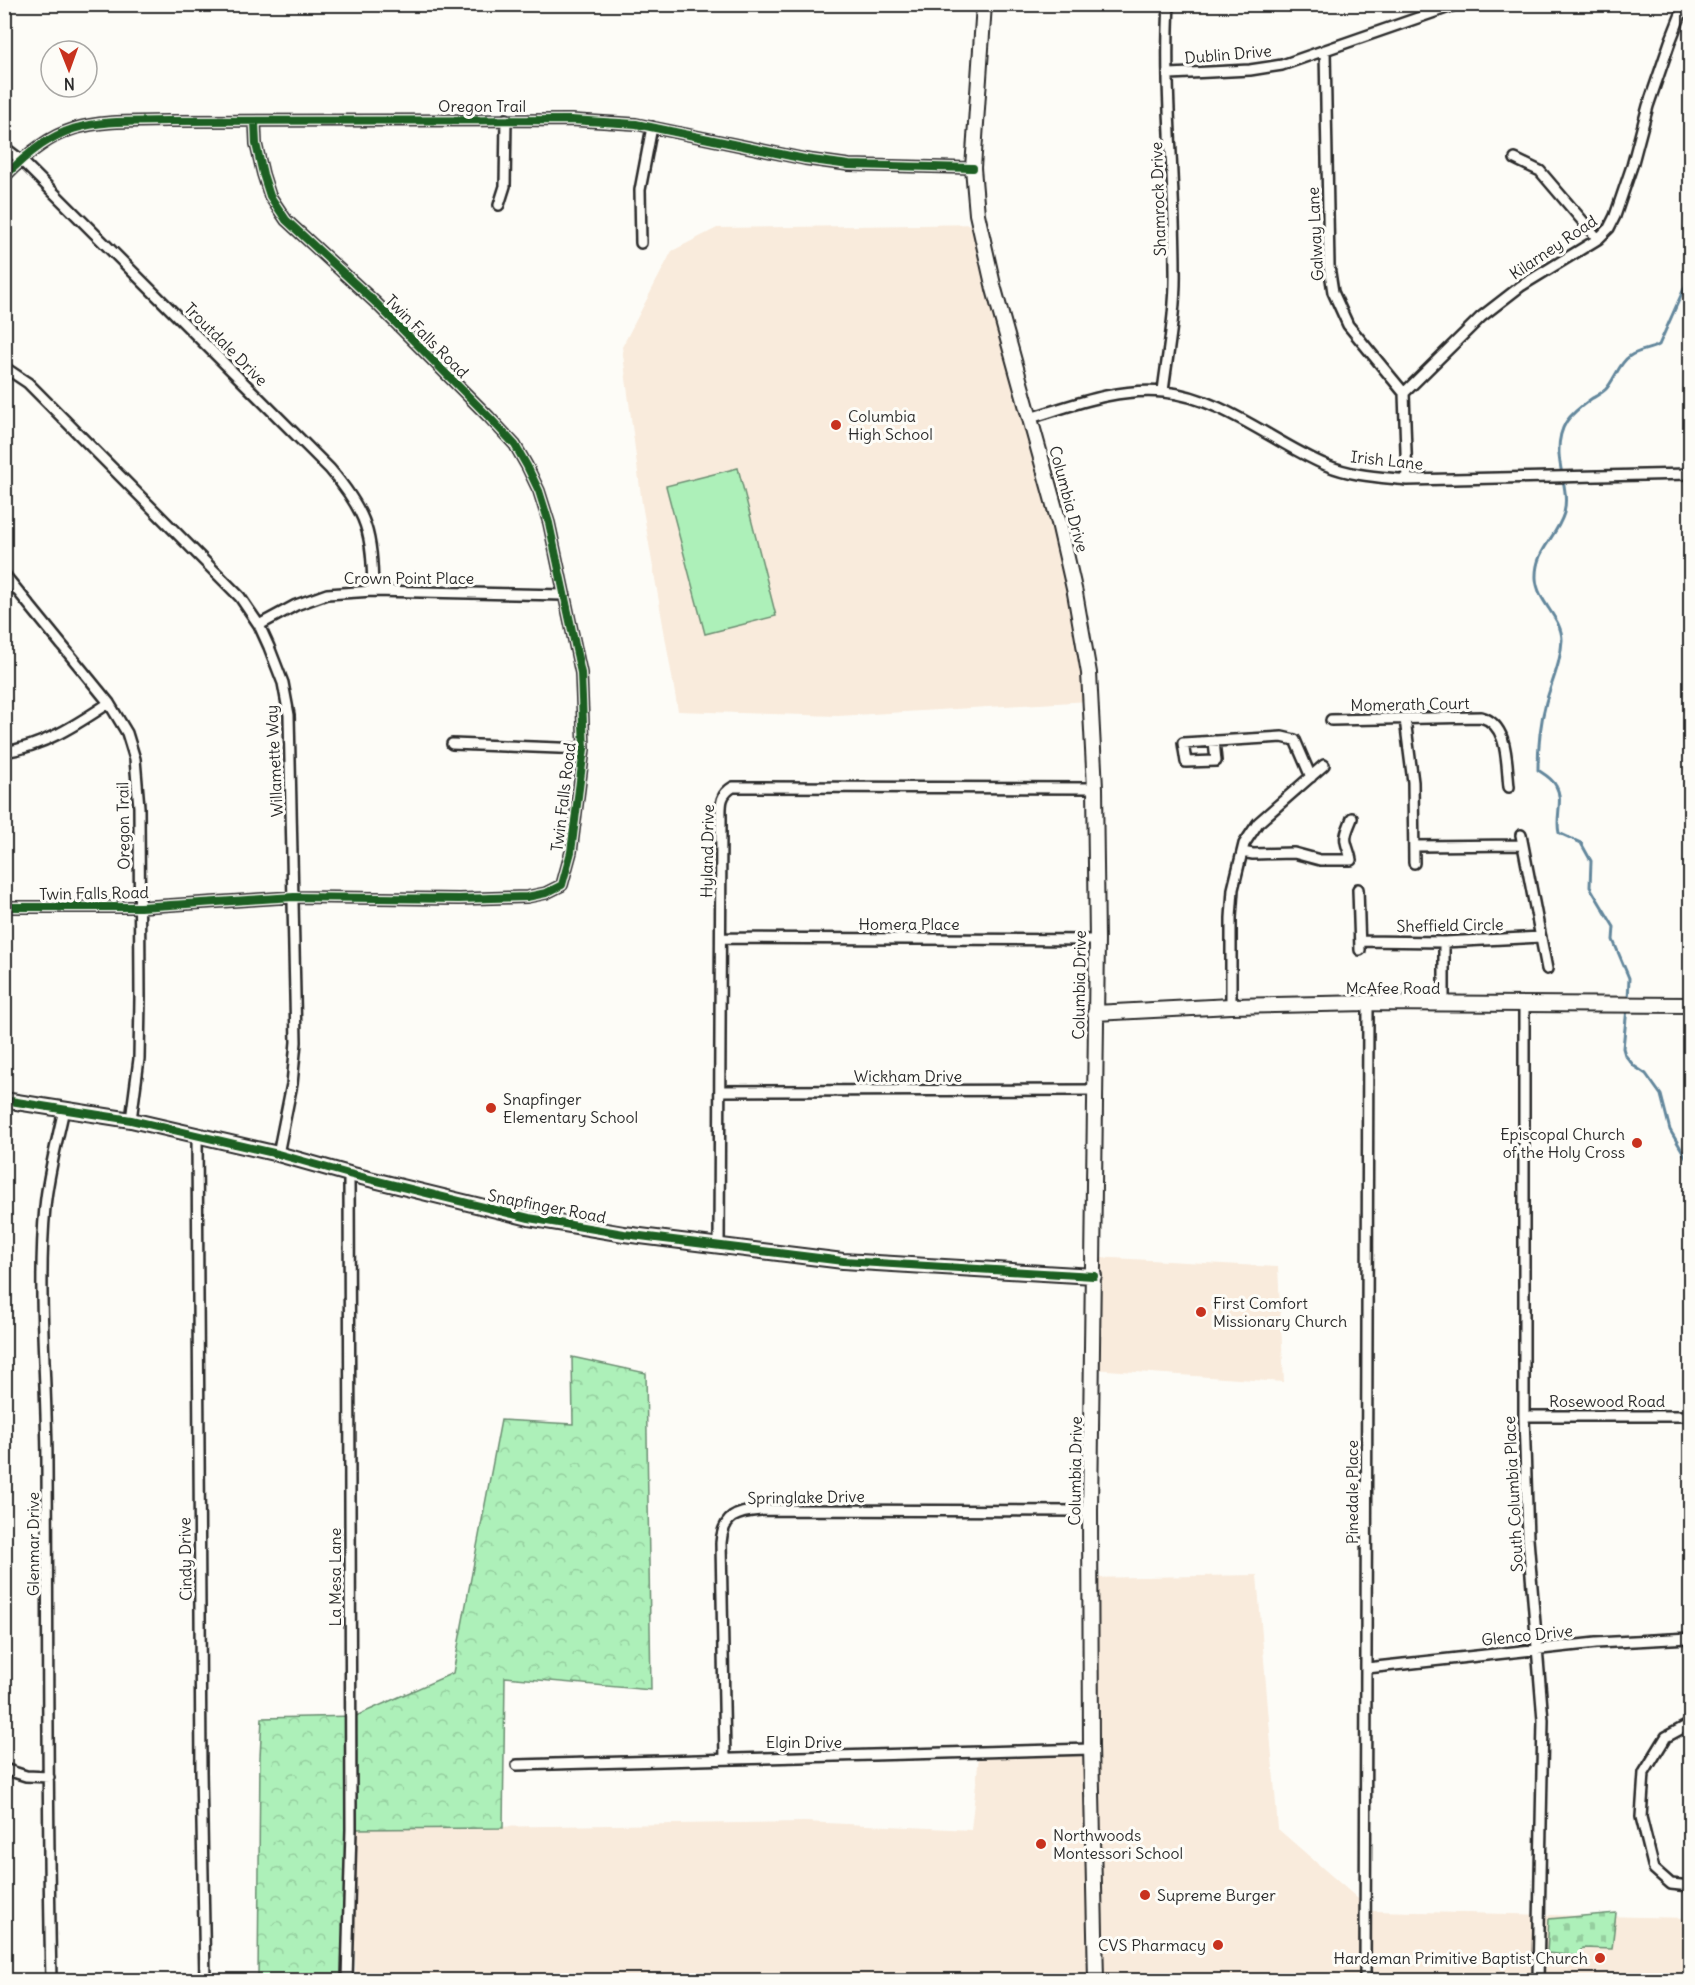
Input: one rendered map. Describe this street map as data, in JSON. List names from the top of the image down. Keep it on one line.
{"streets":{"main road":["Columbia Drive","McAfee Road","Snapfinger Road"],"street":["Dublin Drive","Oregon Trail","Shamrock Drive","Galway Lane","Kilarney Road","Twin Falls Road","Troutdale Drive","Irish Lane","Crown Point Place","Momerath Court","Willamette Way","Hyland Drive","Homera Place","Sheffield Circle","Wickham Drive","Rosewood Road","Pinedale Place","South Columbia Place","Springlake Drive","Glenmar Drive","Cindy Drive","La Mesa Lane","Glenco Drive","Elgin Drive"]},"crossings":[["Dublin Drive","Shamrock Drive"],["Dublin Drive","Galway Lane"],["Oregon Trail","Twin Falls Road"],["Oregon Trail","Troutdale Drive"],["Oregon Trail","Columbia Drive"],["Oregon Trail","Snapfinger Road"],["Shamrock Drive","Irish Lane"],["Galway Lane","Kilarney Road"],["Twin Falls Road","Crown Point Place"],["Twin Falls Road","Willamette Way"],["Troutdale Drive","Crown Point Place"],["Irish Lane","Columbia Drive"],["Columbia Drive","Hyland Drive"],["Columbia Drive","Homera Place"],["Columbia Drive","McAfee Road"],["Columbia Drive","Wickham Drive"],["Columbia Drive","Snapfinger Road"],["Columbia Drive","Springlake Drive"],["Columbia Drive","Elgin Drive"],["Crown Point Place","Willamette Way"],["Willamette Way","Snapfinger Road"],["Hyland Drive","Homera Place"],["Hyland Drive","Wickham Drive"],["Hyland Drive","Snapfinger Road"],["McAfee Road","Pinedale Place"],["McAfee Road","South Columbia Place"],["Snapfinger Road","Glenmar Drive"],["Snapfinger Road","Cindy Drive"],["Snapfinger Road","La Mesa Lane"],["Rosewood Road","South Columbia Place"],["Pinedale Place","Glenco Drive"],["South Columbia Place","Glenco Drive"],["Springlake Drive","Elgin Drive"]],"places":["Columbia High School","Snapfinger Elementary School","Episcopal Church of the Holy Cross","First Comfort Missionary Church","Northwoods Montessori School","Supreme Burger","CVS Pharmacy","Hardeman Primitive Baptist Church"],"north":"bottom"}
